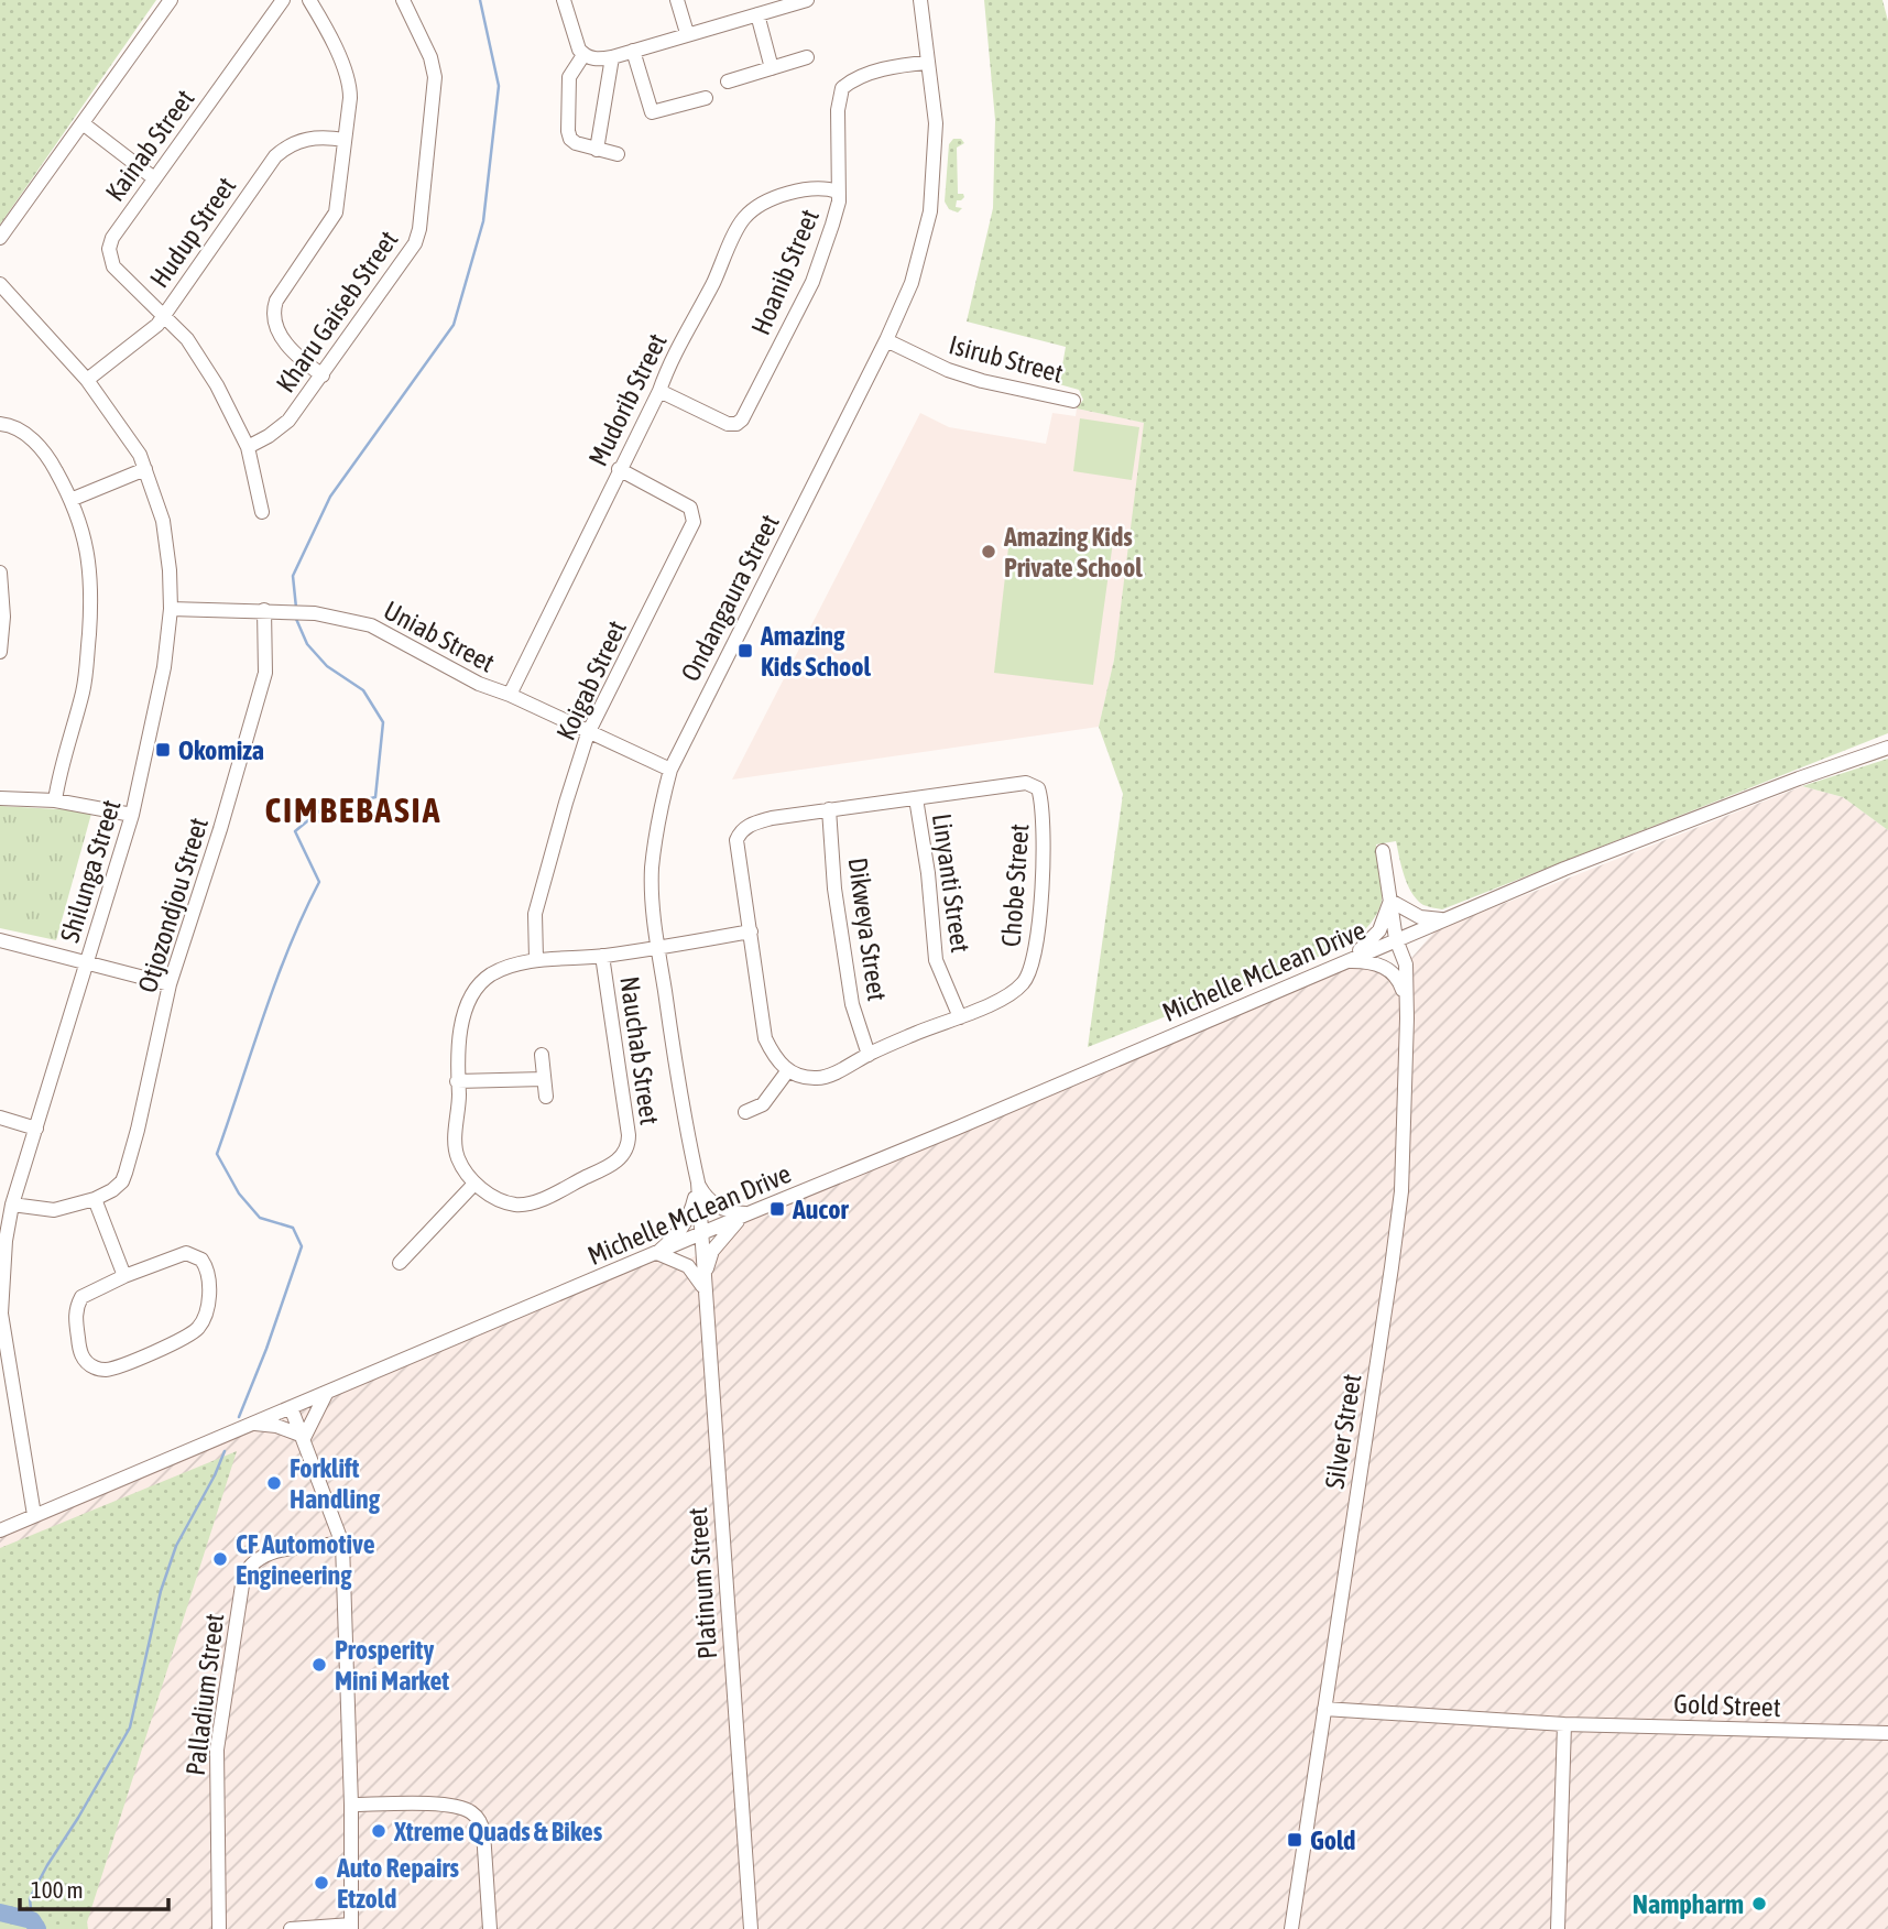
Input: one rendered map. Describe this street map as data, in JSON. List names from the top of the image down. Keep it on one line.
{"streets":{"street":["Kainab Street","Hudup Street","Hoanib Street","Kharu Gaiseb Street","Isirub Street","Mudorib Street","Ondangaura Street","Uniab Street","Koigab Street","Shilunga Street","Linyanti Street","Chobe Street","Otjozondjou Street","Dikweya Street","Michelle McLean Drive","Nauchab Street","Silver Street","Platinum Street","Palladium Street","Gold Street"]},"crossings":[["Kainab Street","Hudup Street"],["Kainab Street","Kharu Gaiseb Street"],["Hudup Street","Shilunga Street"],["Hoanib Street","Mudorib Street"],["Hoanib Street","Ondangaura Street"],["Isirub Street","Ondangaura Street"],["Mudorib Street","Uniab Street"],["Mudorib Street","Koigab Street"],["Ondangaura Street","Uniab Street"],["Ondangaura Street","Michelle McLean Drive"],["Ondangaura Street","Nauchab Street"],["Ondangaura Street","Platinum Street"],["Uniab Street","Koigab Street"],["Uniab Street","Shilunga Street"],["Uniab Street","Otjozondjou Street"],["Koigab Street","Nauchab Street"],["Shilunga Street","Michelle McLean Drive"],["Linyanti Street","Chobe Street"],["Chobe Street","Dikweya Street"],["Michelle McLean Drive","Silver Street"],["Michelle McLean Drive","Platinum Street"],["Silver Street","Gold Street"]],"districts":["CIMBEBASIA"],"places":{"other":["Amazing Kids Private School","Forklift Handling","CF Automotive Engineering","Prosperity Mini Market","Xtreme Quads & Bikes","Auto Repairs Etzold","Nampharm"],"transit":["Amazing Kids School","Okomiza","Aucor","Gold"]},"scale_bar":"100 m"}
